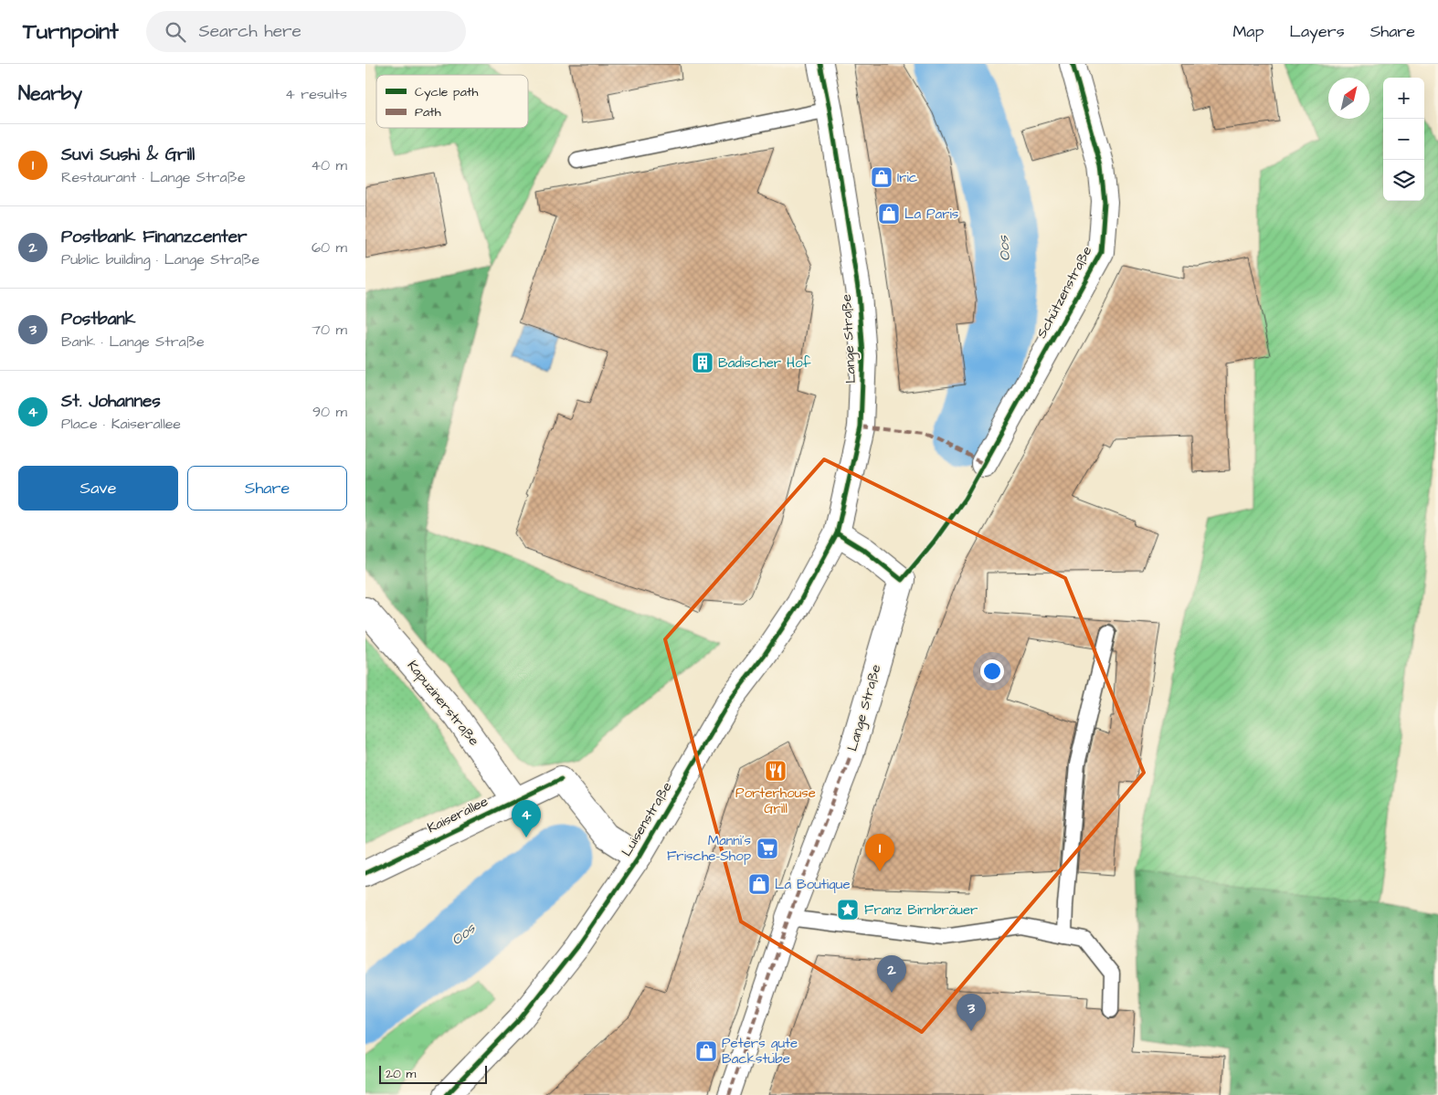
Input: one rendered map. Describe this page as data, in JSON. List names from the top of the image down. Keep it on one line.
{"streets":{"street":["Schützenstraße","Lange Straße","Kapuzinerstraße","Kaiserallee","Luisenstraße"]},"crossings":[["Lange Straße","Luisenstraße"],["Kapuzinerstraße","Kaiserallee"],["Kaiserallee","Luisenstraße"]],"water":["Oos"],"places":{"shop":["Iric","La Paris","La Boutique","Peters gute Backstube"],"building":["Badischer Hof"],"restaurant":["Porterhouse Grill"],"supermarket":["Manni's Frische-Shop"],"place":["Franz Birnbräuer"]},"legend":["Cycle path","Path"],"scale_bar":"20 m","north":"top right","page":{"header":"Turnpoint","search":"Search here","nav":["Map","Layers","Share"],"heading":["Nearby","4 results"],"map_buttons":["+","−"],"list":[{"mark":"1","name":"Suvi Sushi & Grill","note":"Restaurant · Lange Straße","value":"40 m"},{"mark":"2","name":"Postbank Finanzcenter","note":"Public building · Lange Straße","value":"60 m"},{"mark":"3","name":"Postbank","note":"Bank · Lange Straße","value":"70 m"},{"mark":"4","name":"St. Johannes","note":"Place · Kaiserallee","value":"90 m"}],"buttons":["Save","Share"],"pins":["4","1","2","3"],"scale":"20 m"}}
